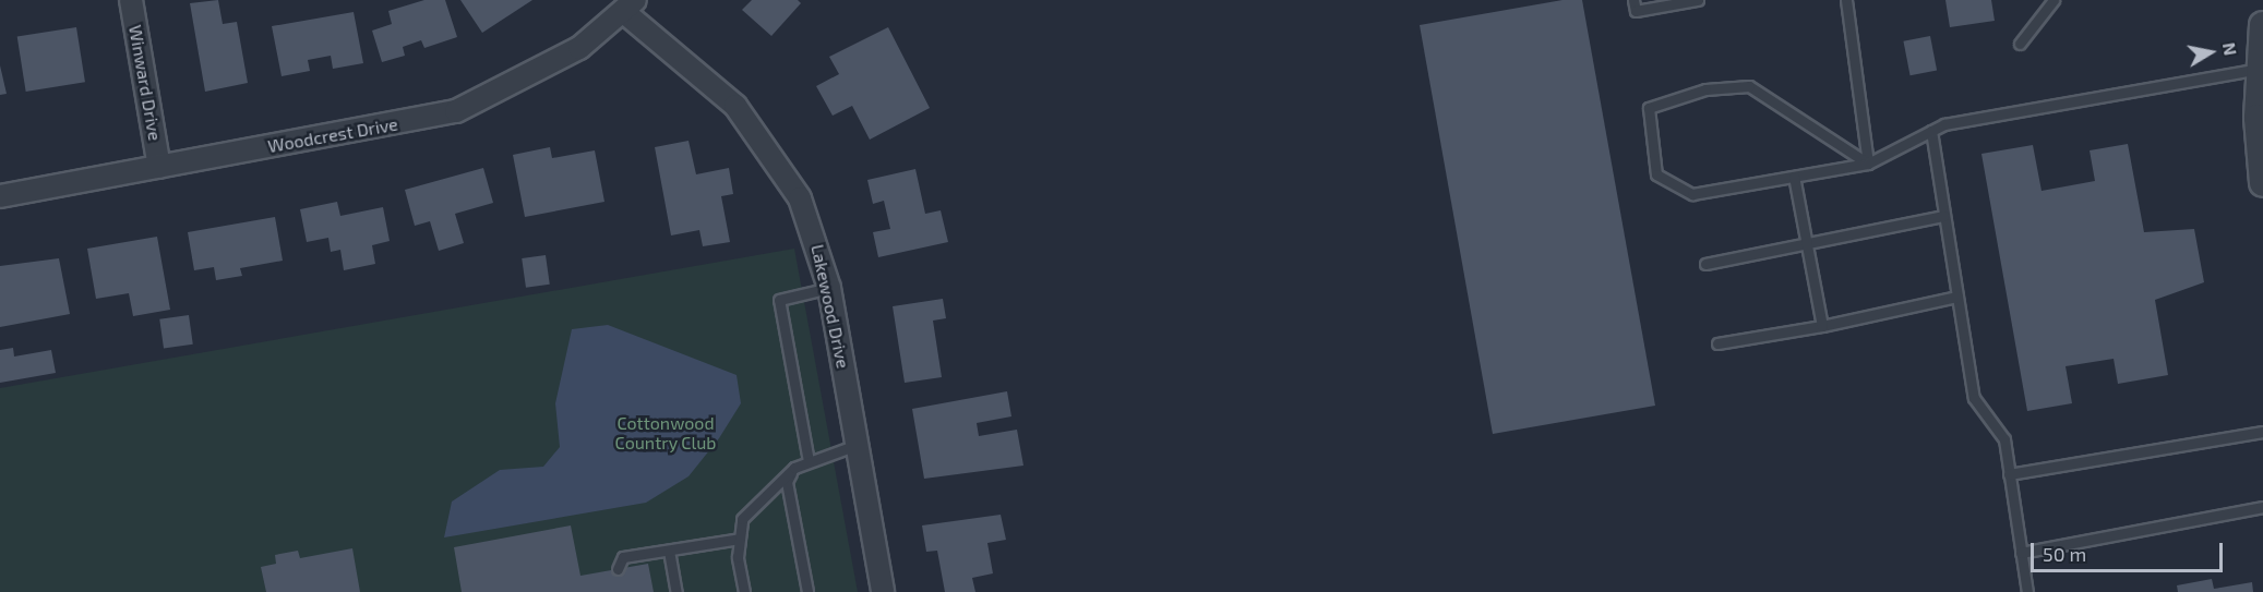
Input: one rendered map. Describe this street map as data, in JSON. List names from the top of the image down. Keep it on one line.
{"streets":{"street":["Winward Drive","Woodcrest Drive","Lakewood Drive"]},"crossings":[["Winward Drive","Woodcrest Drive"],["Woodcrest Drive","Lakewood Drive"]],"parks":["Cottonwood Country Club"],"scale_bar":"50 m","north":"right"}
